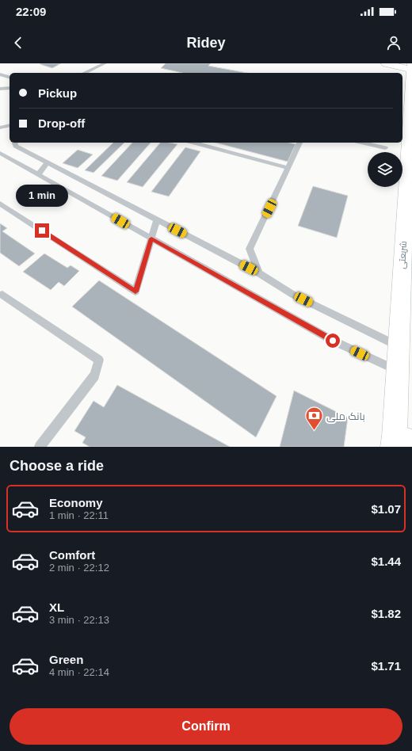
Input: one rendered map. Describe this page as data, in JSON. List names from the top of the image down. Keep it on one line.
{"streets":{"main road":["شریعتی"]},"places":{"bank":["بانک ملی"]},"page":{"status":"22:09","header":"Ridey","banner":["Pickup","Drop-off"],"bubble":"1 min","heading":"Choose a ride","list":[{"name":"Economy","note":"1 min · 22:11","value":"$1.07"},{"name":"Comfort","note":"2 min · 22:12","value":"$1.44"},{"name":"XL","note":"3 min · 22:13","value":"$1.82"},{"name":"Green","note":"4 min · 22:14","value":"$1.71"}],"buttons":"Confirm"}}
